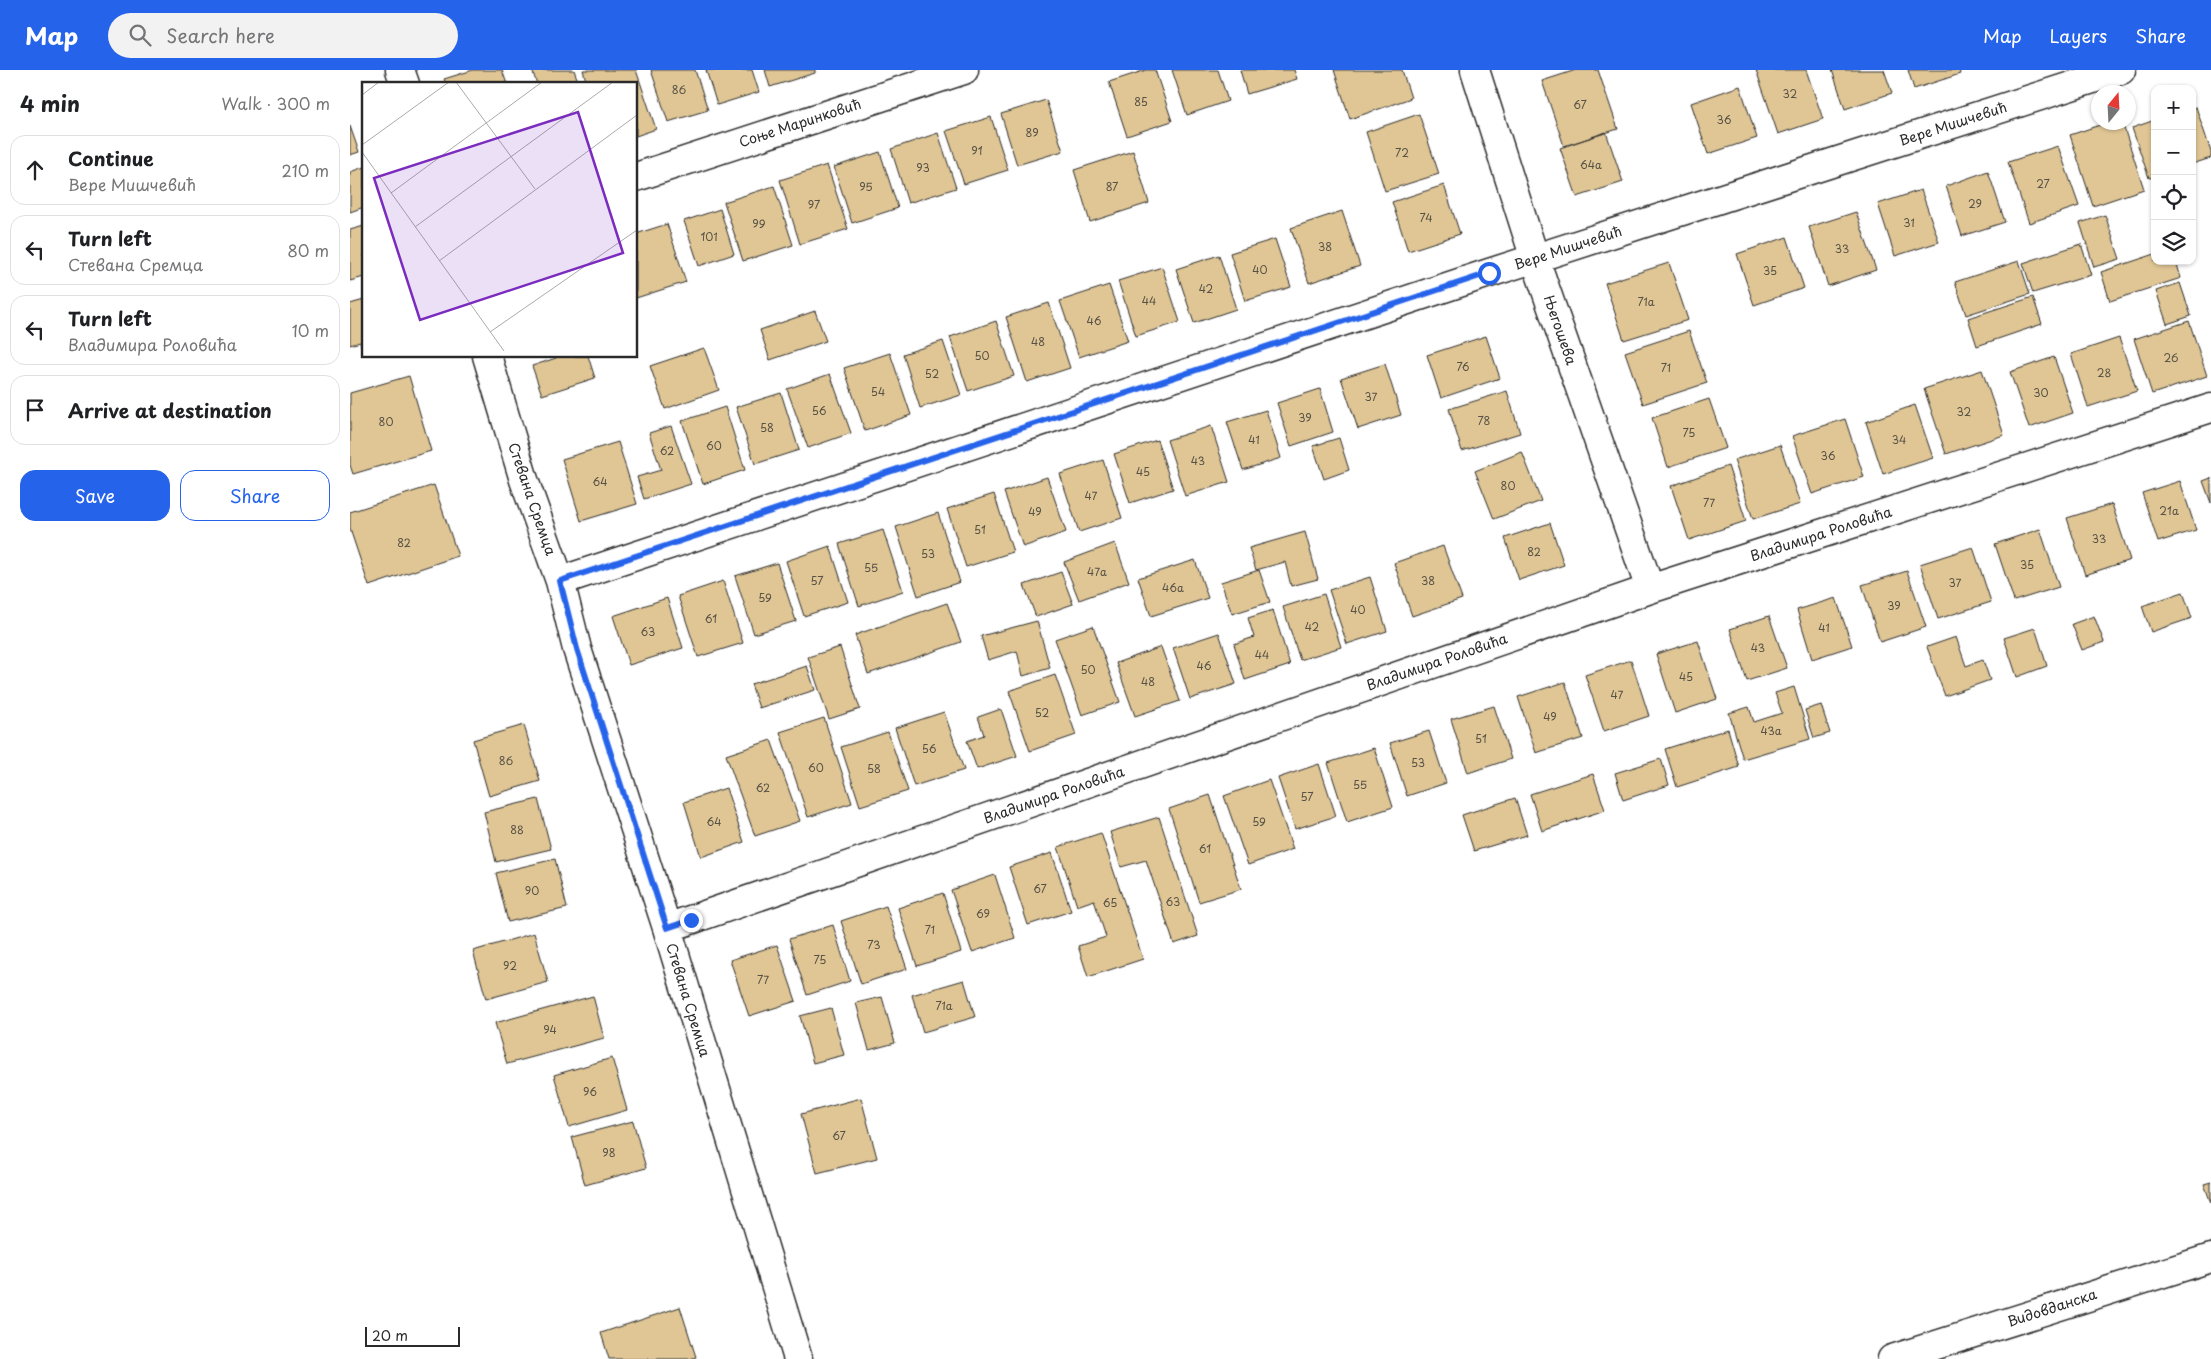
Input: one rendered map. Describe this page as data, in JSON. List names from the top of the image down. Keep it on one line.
{"streets":{"street":["Соње Маринковић","Вере Мишчевић","Његошева","Стевана Сремца","Владимира Роловића","Видовданска"]},"crossings":[["Вере Мишчевић","Његошева"],["Вере Мишчевић","Стевана Сремца"],["Његошева","Владимира Роловића"],["Стевана Сремца","Владимира Роловића"]],"house_numbers":["86","32","85","67","36","89","91","72","64a","93","27","95","87","29","97","74","31","99","101","38","33","40","35","42","44","71a","46","48","50","26","76","71","28","52","54","30","37","56","32","39","78","80","58","75","41","34","60","62","36","43","45","64","80","47","77","21a","49","51","33","82","82","53","35","55","47a","57","38","37","46a","59","39","40","61","42","41","63","43","44","46","50","45","48","47","52","49","43a","51","56","86","53","60","58","55","62","57","64","59","88","61","67","90","63","65","69","71","73","75","92","77","71a","94","96","67","98"],"scale_bar":"20 m","north":"top","page":{"header":"Map","search":"Search here","nav":["Map","Layers","Share"],"heading":["4 min","Walk · 300 m"],"map_buttons":["+","−"],"list":[["Continue","Вере Мишчевић","210 m"],["Turn left","Стевана Сремца","80 m"],["Turn left","Владимира Роловића","10 m"],"Arrive at destination"],"buttons":["Save","Share"],"scale":"20 m"}}
